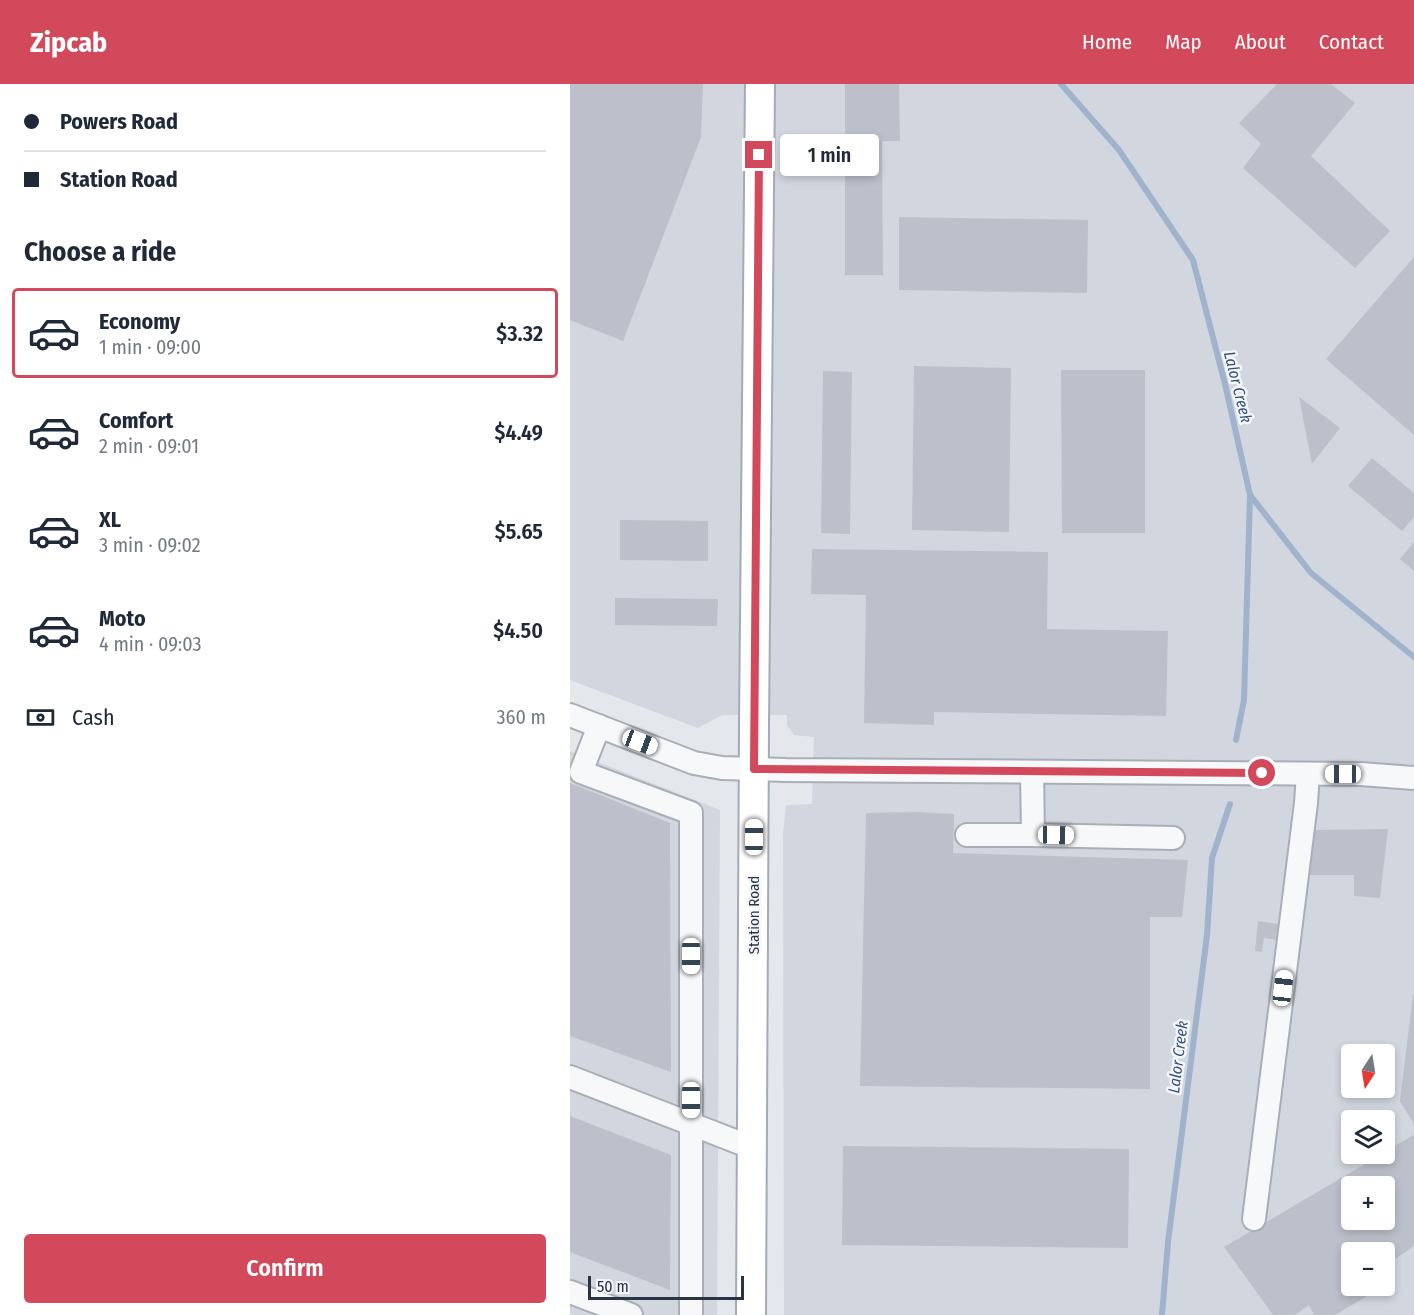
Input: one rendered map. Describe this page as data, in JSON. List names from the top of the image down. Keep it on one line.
{"streets":{"main road":["Station Road"]},"water":["Lalor Creek"],"scale_bar":"50 m","north":"bottom","page":{"header":"Zipcab","nav":["Home","Map","About","Contact"],"banner":["Powers Road","Station Road"],"bubble":"1 min","heading":"Choose a ride","list":[{"name":"Economy","note":"1 min · 09:00","value":"$3.32"},{"name":"Comfort","note":"2 min · 09:01","value":"$4.49"},{"name":"XL","note":"3 min · 09:02","value":"$5.65"},{"name":"Moto","note":"4 min · 09:03","value":"$4.50"}],"pay":["Cash","360 m"],"map_buttons":["+","−"],"buttons":"Confirm","scale":"50 m"}}
